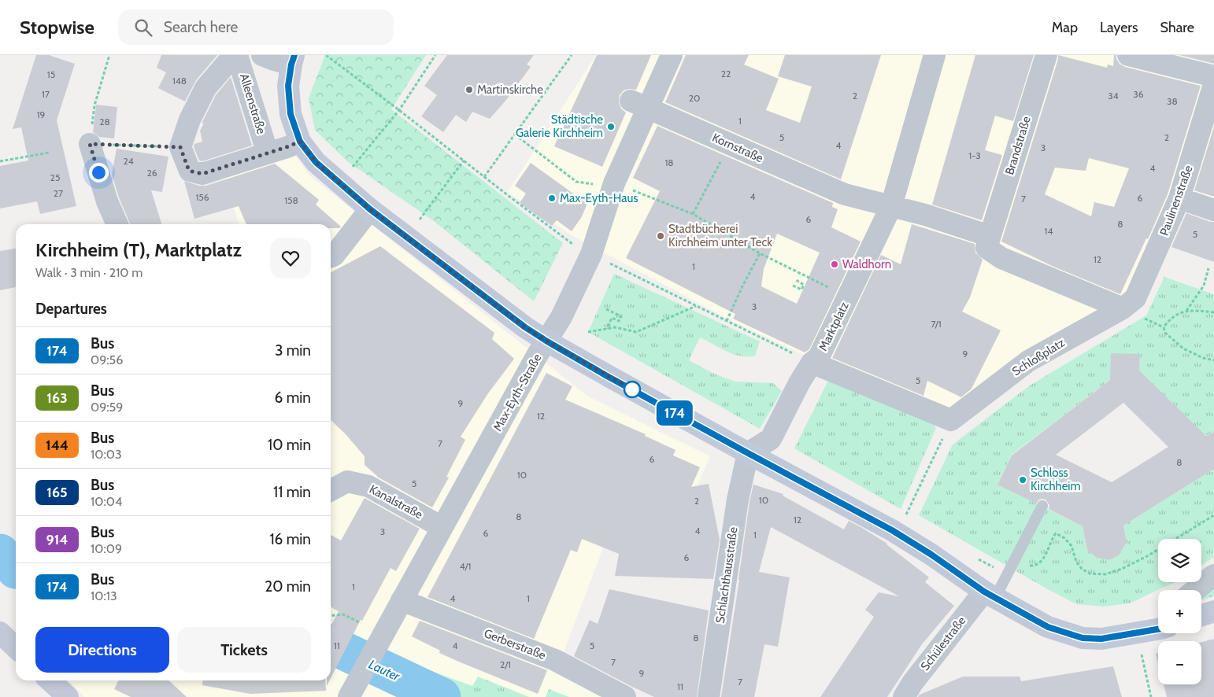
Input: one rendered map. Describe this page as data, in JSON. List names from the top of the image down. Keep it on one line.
{"streets":{"street":["Alleenstraße","Brandstraße","Kornstraße","Paulinenstraße","Marktplatz","Schloßplatz","Max-Eyth-Straße","Kanalstraße","Schlachthausstraße","Schülestraße","Gerberstraße"]},"crossings":[["Kornstraße","Marktplatz"],["Kornstraße","Max-Eyth-Straße"],["Paulinenstraße","Schloßplatz"],["Marktplatz","Schlachthausstraße"],["Max-Eyth-Straße","Kanalstraße"],["Max-Eyth-Straße","Gerberstraße"]],"water":["Lauter"],"places":["Martinskirche","Städtische Galerie Kirchheim","Max-Eyth-Haus","Stadtbücherei Kirchheim unter Teck","Waldhorn","Schloss Kirchheim"],"lines":["bus line 174"],"house_numbers":["22","15","148","17","36","2","34","20","38","19","1","28","5","2","4","3","1-3","24","18","4","26","25","27","4","156","6","7","158","6","8","14","5","12","1","3","7/1","9","5","9","12","7","6","8","10","5","10","2","8","12","4","3","6","1","6","4/1","1","4","1","8","11","4","5","7","2/1","9","7","11"],"page":{"header":"Stopwise","search":"Search here","nav":["Map","Layers","Share"],"on_map":"174","heading":[["Kirchheim (T), Marktplatz","Walk · 3 min · 210 m"],"Departures"],"list":[{"mark":"174","name":"Bus","note":"09:56","value":"3 min"},{"mark":"163","name":"Bus","note":"09:59","value":"6 min"},{"mark":"144","name":"Bus","note":"10:03","value":"10 min"},{"mark":"165","name":"Bus","note":"10:04","value":"11 min"},{"mark":"914","name":"Bus","note":"10:09","value":"16 min"},{"mark":"174","name":"Bus","note":"10:13","value":"20 min"}],"map_buttons":["+","−"],"buttons":["Directions","Tickets"]}}
